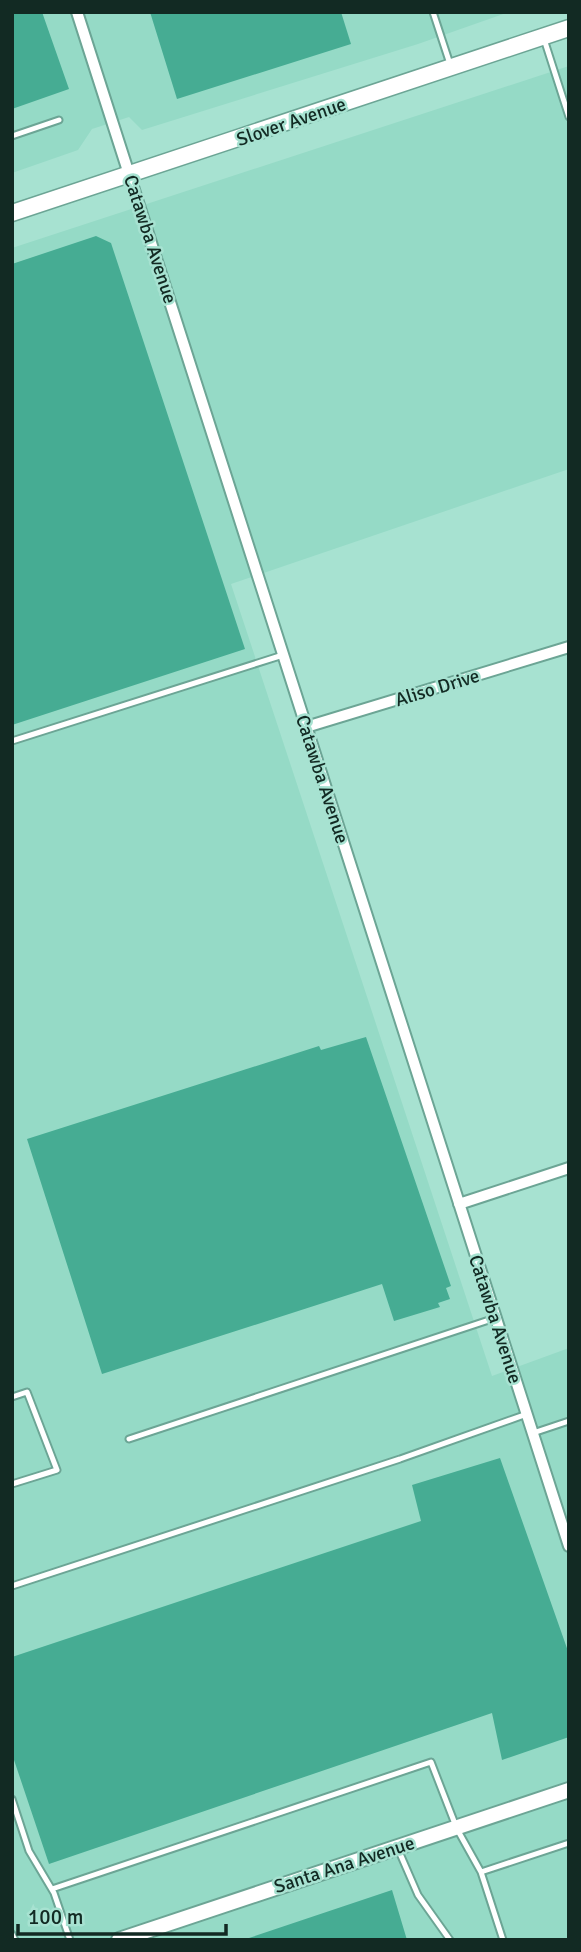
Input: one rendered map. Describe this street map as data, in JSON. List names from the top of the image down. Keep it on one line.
{"streets":{"main road":["Slover Avenue"],"street":["Catawba Avenue","Aliso Drive","Santa Ana Avenue"]},"crossings":[["Slover Avenue","Catawba Avenue"],["Catawba Avenue","Aliso Drive"]],"scale_bar":"100 m"}
